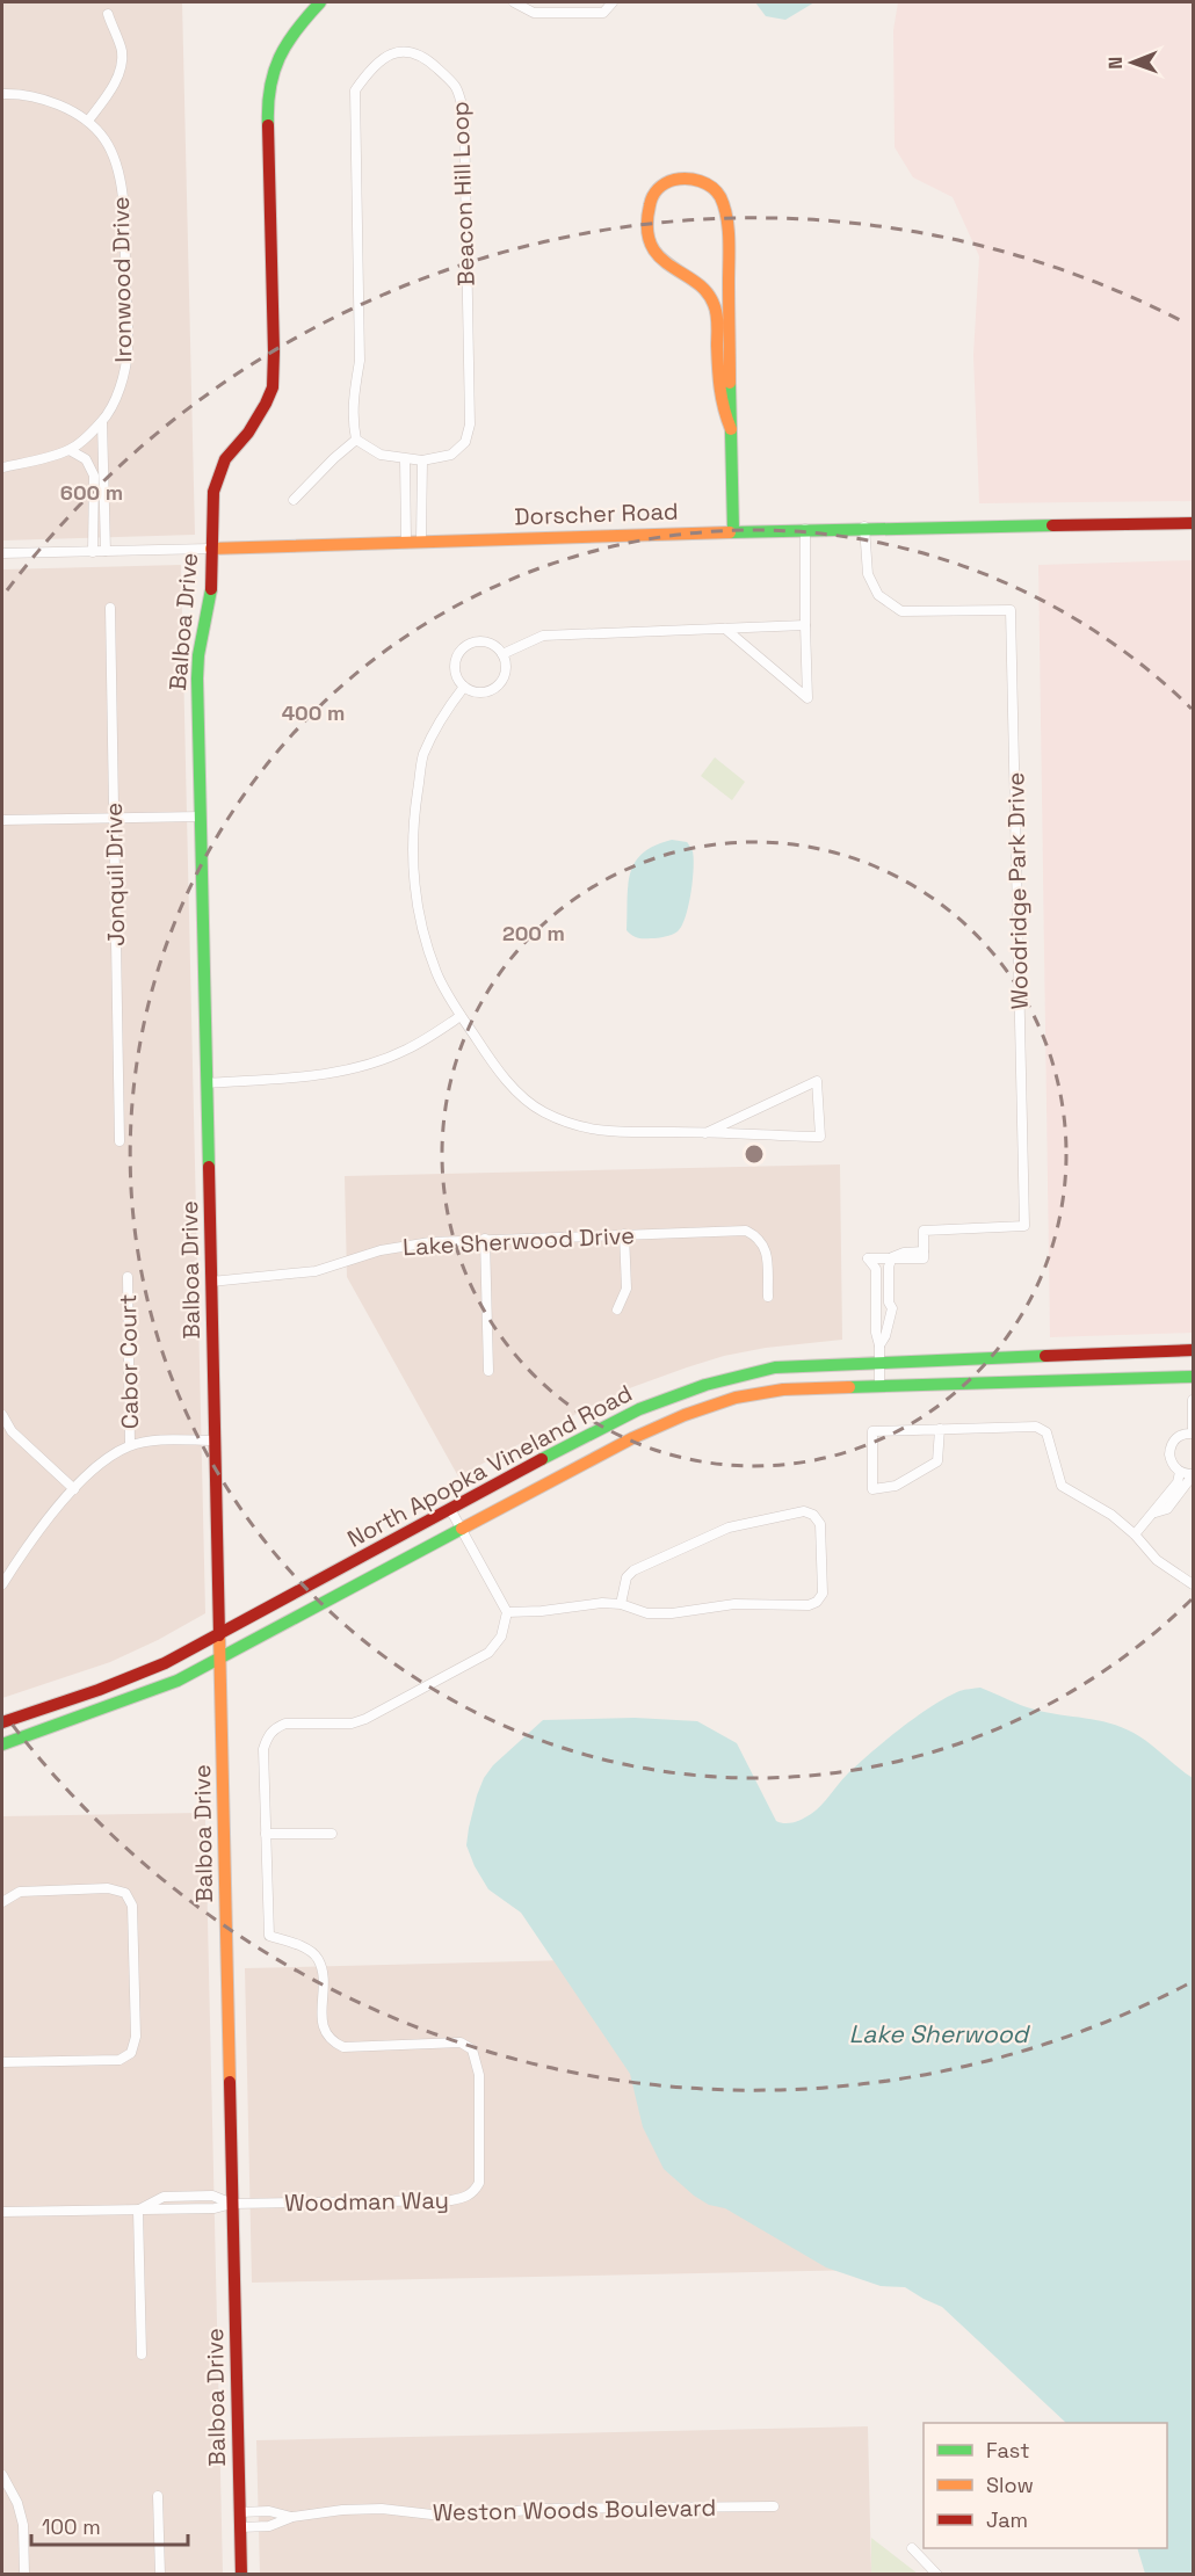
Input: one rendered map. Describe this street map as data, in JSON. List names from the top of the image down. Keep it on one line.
{"streets":{"street":["Beacon Hill Loop","Ironwood Drive","Dorscher Road","Balboa Drive","Jonquil Drive","Woodridge Park Drive","Lake Sherwood Drive","Cabor Court","North Apopka Vineland Road","Woodman Way","Weston Woods Boulevard"]},"crossings":[["Dorscher Road","Balboa Drive"],["Dorscher Road","Woodridge Park Drive"],["Balboa Drive","Lake Sherwood Drive"],["Balboa Drive","North Apopka Vineland Road"],["Balboa Drive","Woodman Way"],["Balboa Drive","Weston Woods Boulevard"],["Woodridge Park Drive","North Apopka Vineland Road"]],"water":["Lake Sherwood"],"legend":["Fast","Slow","Jam"],"scale_bar":"100 m","north":"left","rings":["600 m","400 m","200 m"]}
